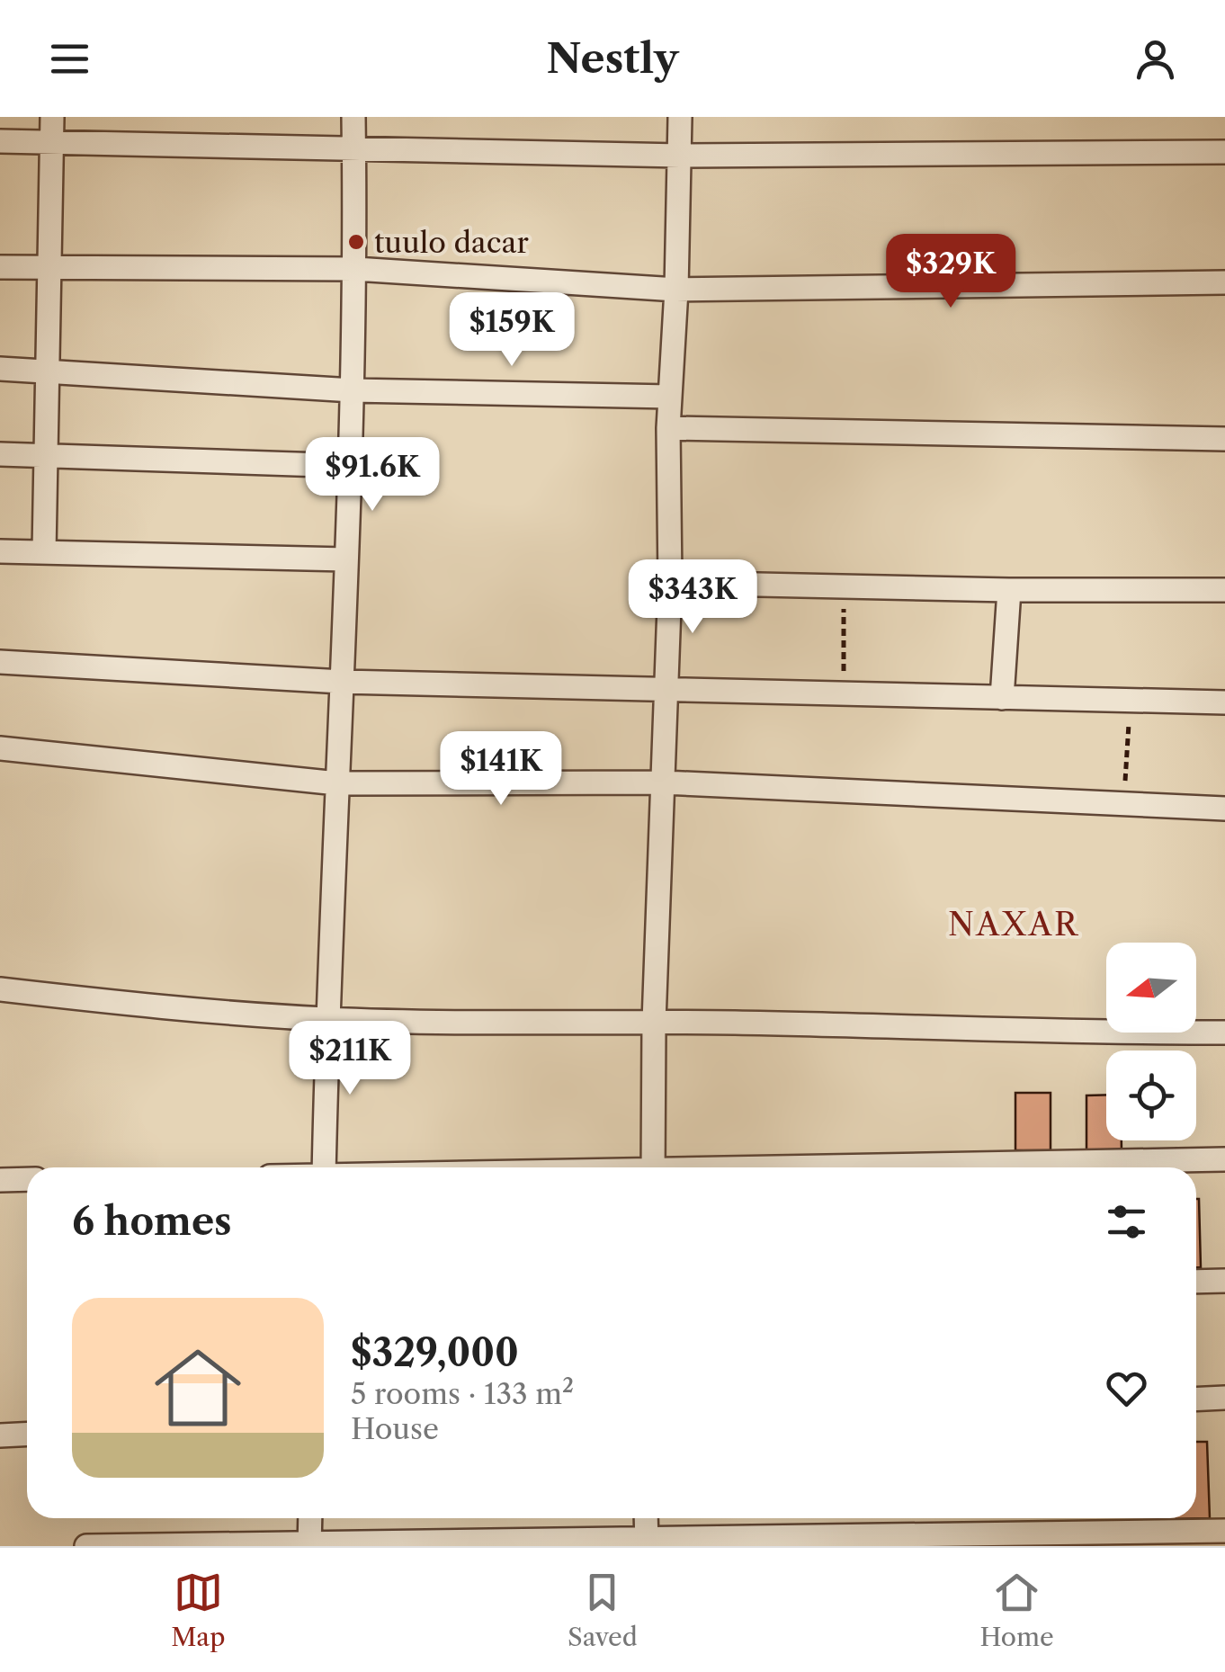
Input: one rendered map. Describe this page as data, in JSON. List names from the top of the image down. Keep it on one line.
{"districts":["NAXAR"],"places":["tuulo dacar"],"north":"left","page":{"header":"Nestly","price":["$329K","$159K","$91.6K","$343K","$141K","$211K"],"heading":"6 homes","list":[{"name":"$329,000","note":"5 rooms · 133 m² · House"}],"tabs":["Map","Saved","Home"]}}
